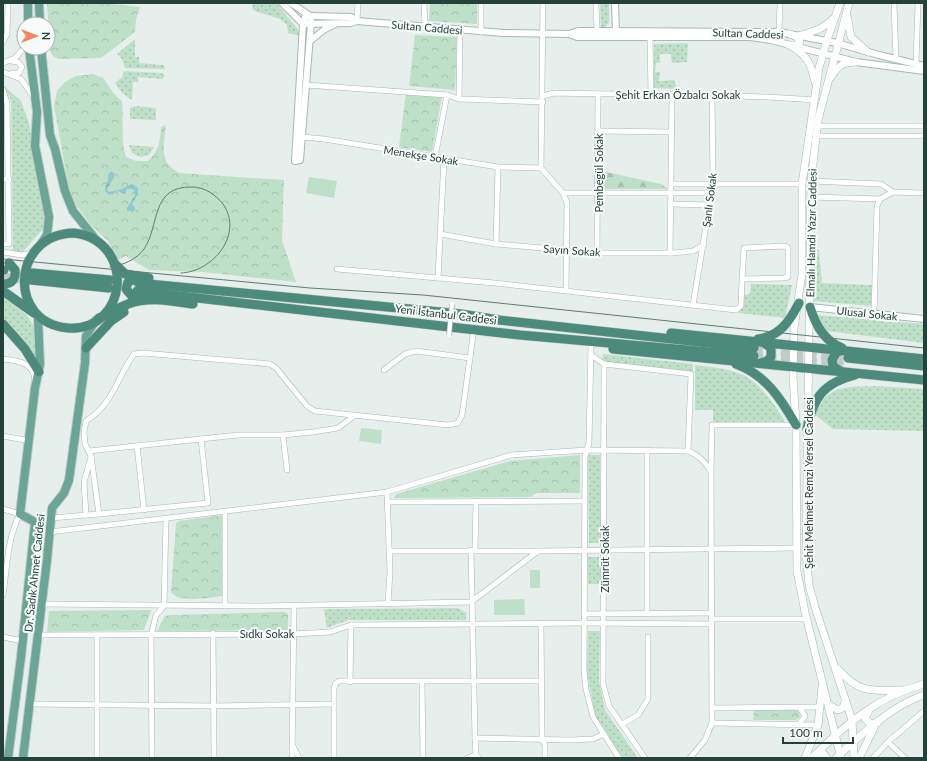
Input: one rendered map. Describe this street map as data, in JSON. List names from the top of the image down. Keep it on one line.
{"streets":{"highway":["Yeni İstanbul Caddesi"],"main road":["Elmalı Hamdi Yazır Caddesi","Şehit Mehmet Remzi Yersel Caddesi","Dr. Sadık Ahmet Caddesi"],"street":["Sultan Caddesi","Şehit Erkan Özbalcı Sokak","Menekşe Sokak","Pembegül Sokak","Şanlı Sokak","Sayın Sokak","Ulusal Sokak","Zümrüt Sokak","Sıdkı Sokak"]},"crossings":[["Sultan Caddesi","Elmalı Hamdi Yazır Caddesi"],["Şehit Erkan Özbalcı Sokak","Pembegül Sokak"],["Şehit Erkan Özbalcı Sokak","Şanlı Sokak"],["Şehit Erkan Özbalcı Sokak","Elmalı Hamdi Yazır Caddesi"],["Pembegül Sokak","Sayın Sokak"],["Şanlı Sokak","Sayın Sokak"],["Elmalı Hamdi Yazır Caddesi","Ulusal Sokak"],["Elmalı Hamdi Yazır Caddesi","Şehit Mehmet Remzi Yersel Caddesi"],["Zümrüt Sokak","Sıdkı Sokak"],["Dr. Sadık Ahmet Caddesi","Sıdkı Sokak"]],"scale_bar":"100 m","north":"right"}
